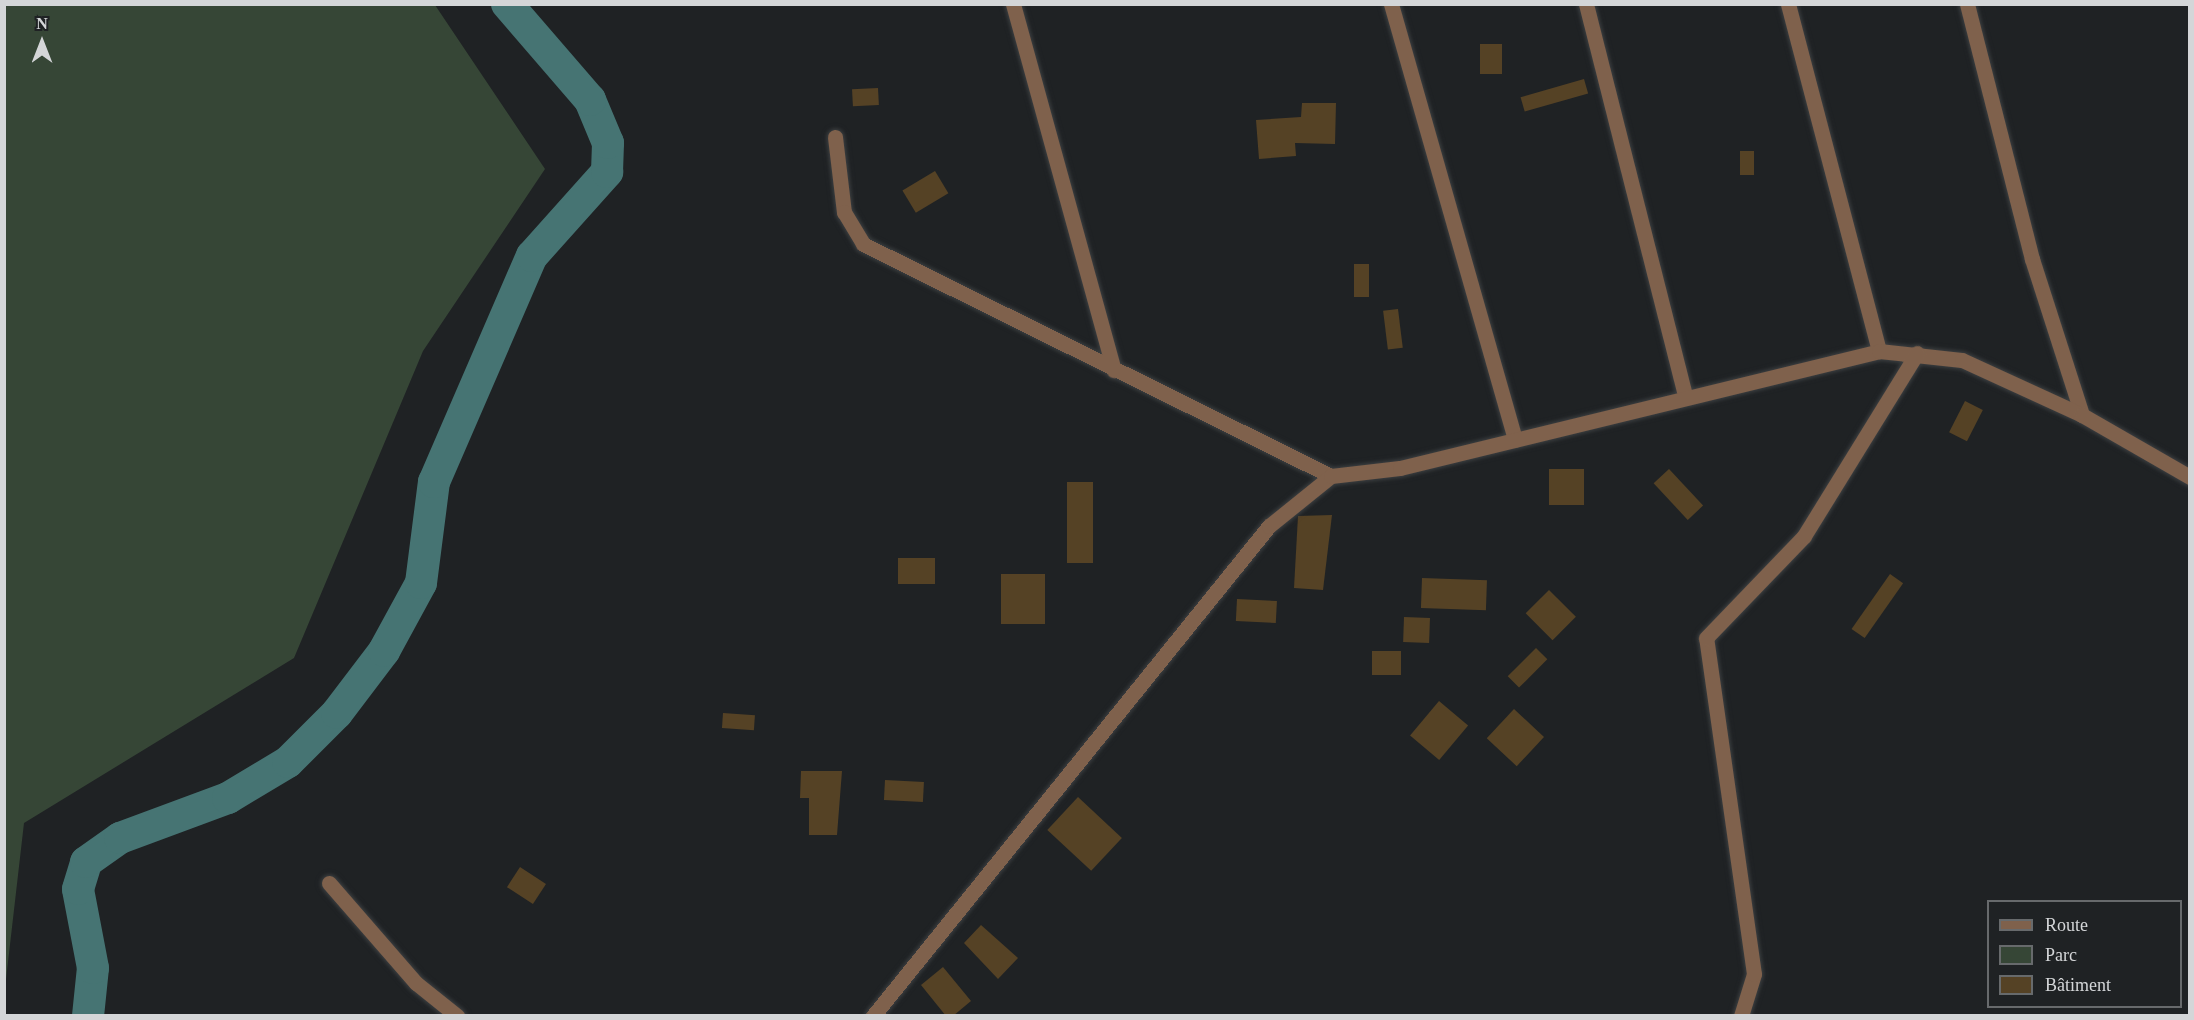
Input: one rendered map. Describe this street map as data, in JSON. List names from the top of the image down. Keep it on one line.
{"legend":["Route","Parc","Bâtiment"],"north":"top"}
